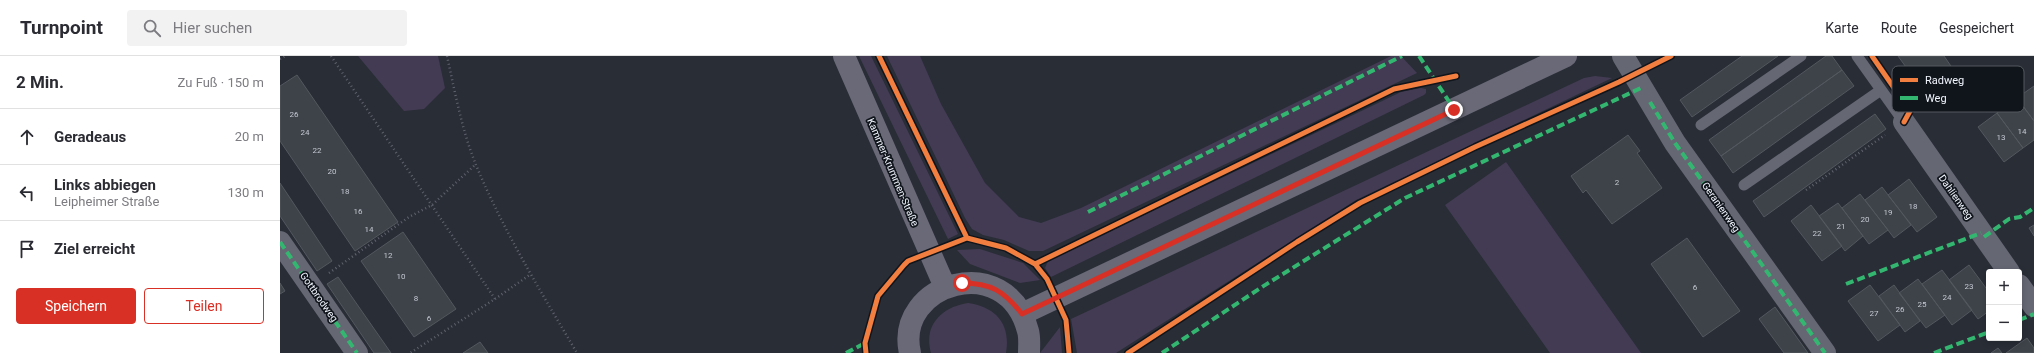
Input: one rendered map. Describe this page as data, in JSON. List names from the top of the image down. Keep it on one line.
{"streets":{"main road":["Kammer-Krummen-Straße"],"street":["Dahlienweg","Geranienweg","Gottbrodweg"]},"house_numbers":["26","14","24","13","22","20","2","18","18","16","19","20","21","14","22","12","10","23","6","24","8","25","26","27","6"],"legend":["Radweg","Weg"],"page":{"header":"Turnpoint","search":"Hier suchen","nav":["Karte","Route","Gespeichert"],"heading":["2 Min.","Zu Fuß · 150 m"],"list":[["Geradeaus","20 m"],["Links abbiegen","Leipheimer Straße","130 m"],"Ziel erreicht"],"map_buttons":["+","−"],"buttons":["Speichern","Teilen"]}}
